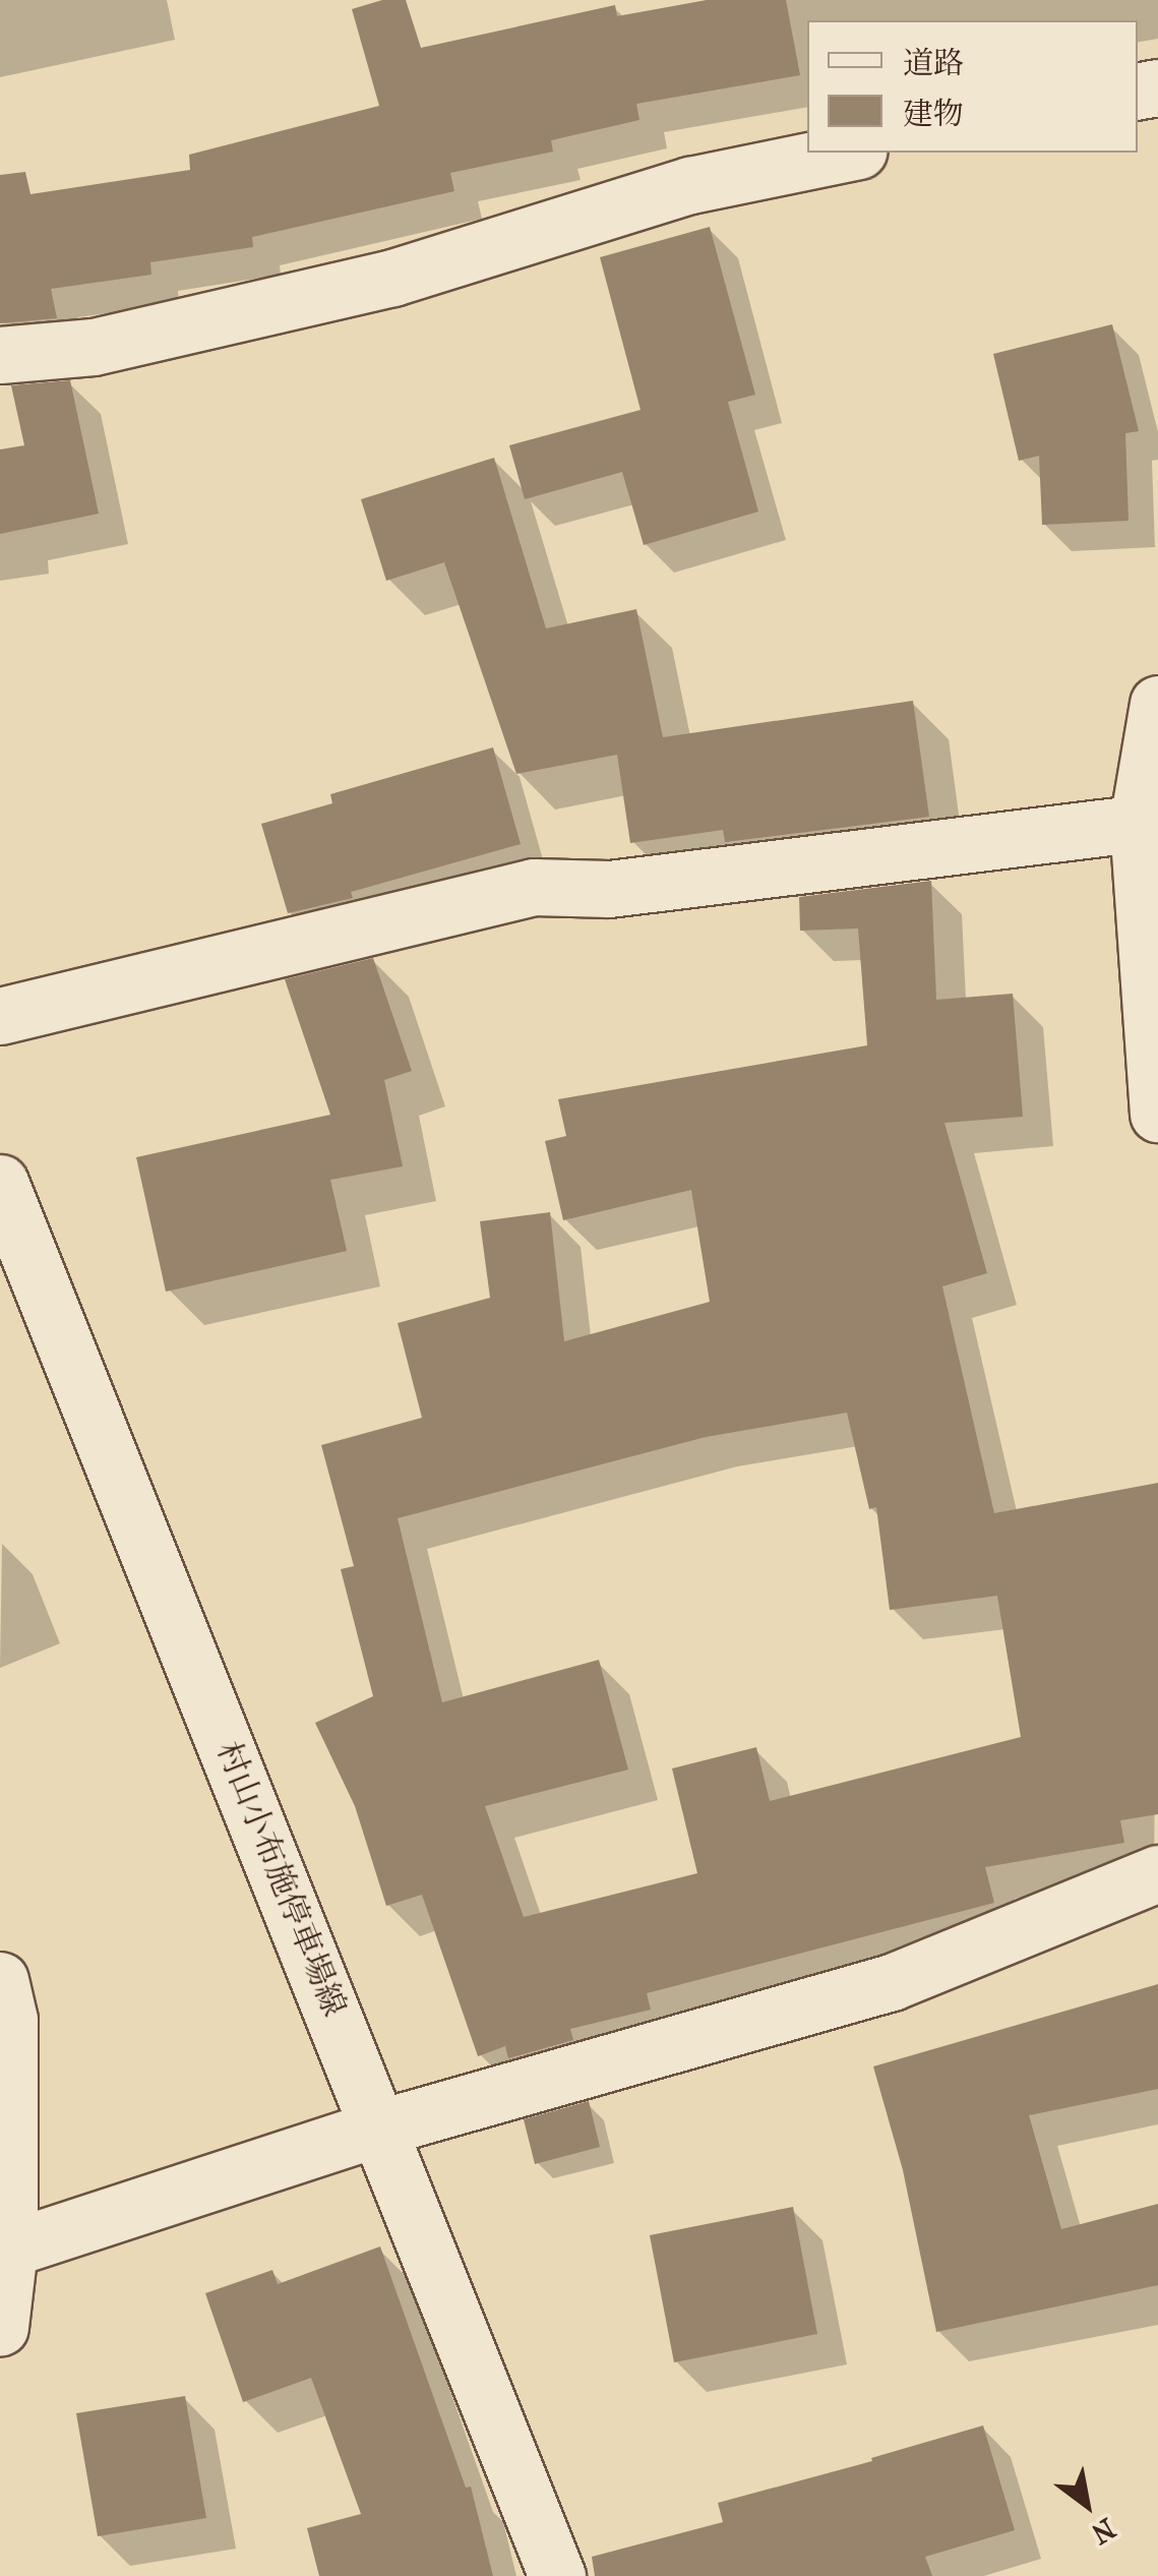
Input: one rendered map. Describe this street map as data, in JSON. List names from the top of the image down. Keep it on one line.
{"streets":{"street":["村山小布施停車場線"]},"legend":["道路","建物"],"north":"bottom right"}
